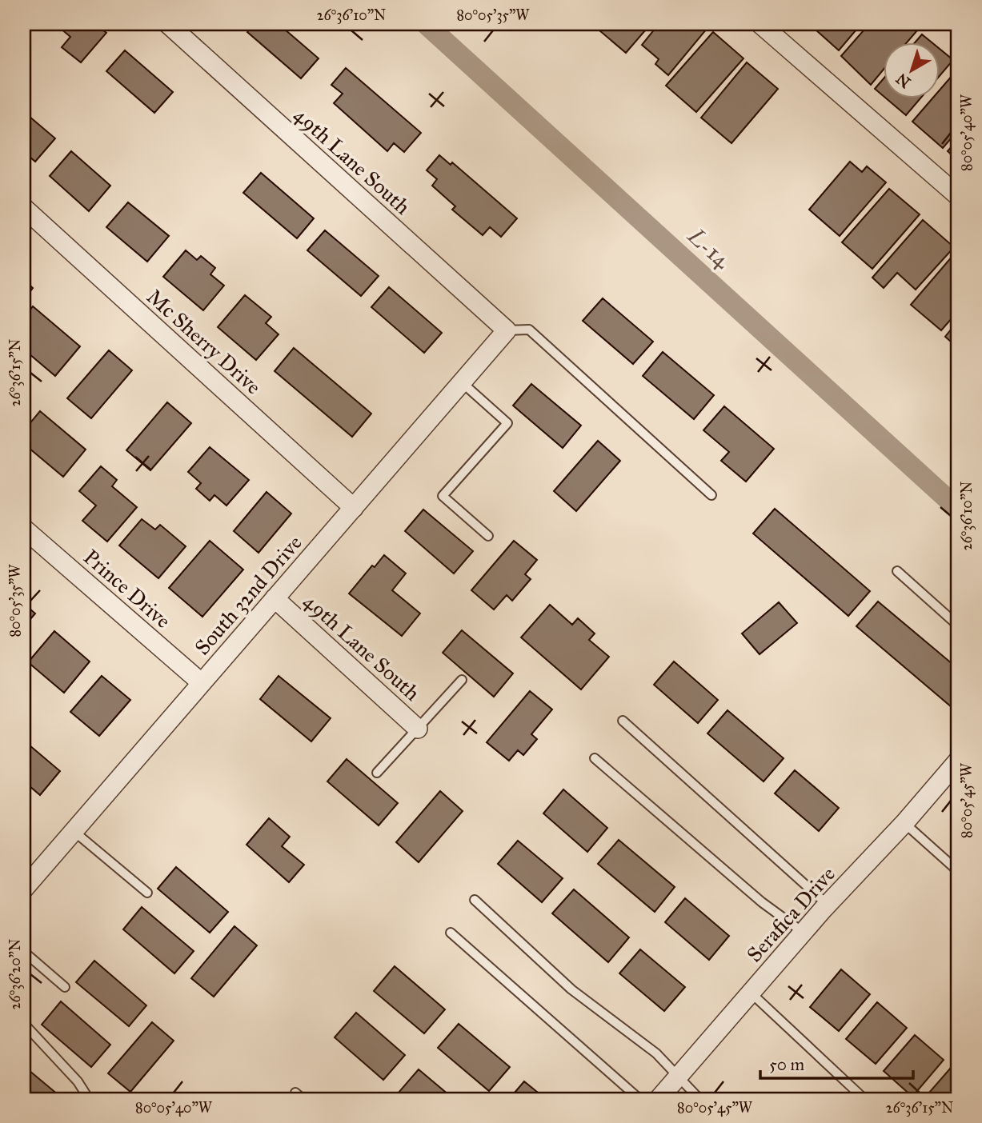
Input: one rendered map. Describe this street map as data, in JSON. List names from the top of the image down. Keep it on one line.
{"streets":{"street":["49th Lane South","Mc Sherry Drive","Prince Drive","South 32nd Drive","Serafica Drive"]},"crossings":[["49th Lane South","South 32nd Drive"],["Mc Sherry Drive","South 32nd Drive"],["Prince Drive","South 32nd Drive"]],"water":["L-14"],"scale_bar":"50 m","north":"bottom left","coordinates":["26°36'10\"N","80°05'35\"W","80°05'40\"W","26°36'15\"N","80°05'45\"W","26°36'20\"N"]}
